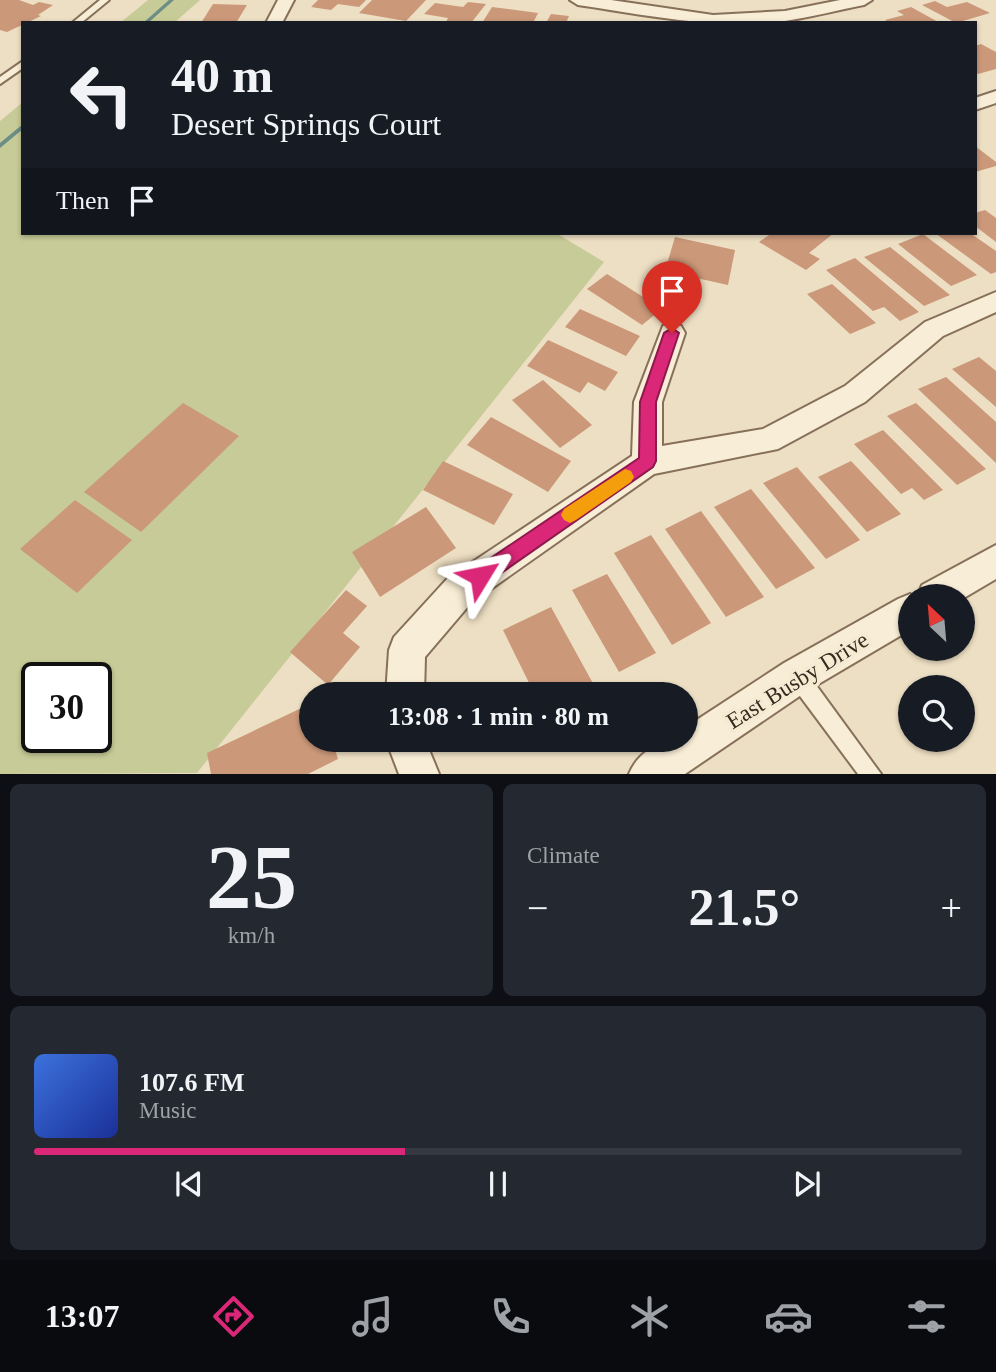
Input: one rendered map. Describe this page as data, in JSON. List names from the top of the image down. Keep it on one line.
{"streets":{"street":["East Busby Drive"]},"north":"top left","page":{"turn":["40 m","Desert Sprinqs Court"],"then":"Then","limit":"30","trip":"13:08 · 1 min · 80 m","tile":[["25","km/h"],"Climate"],"heat":["−","21.5°","+"],"song":["107.6 FM","Music"],"tabs":"13:07"}}
